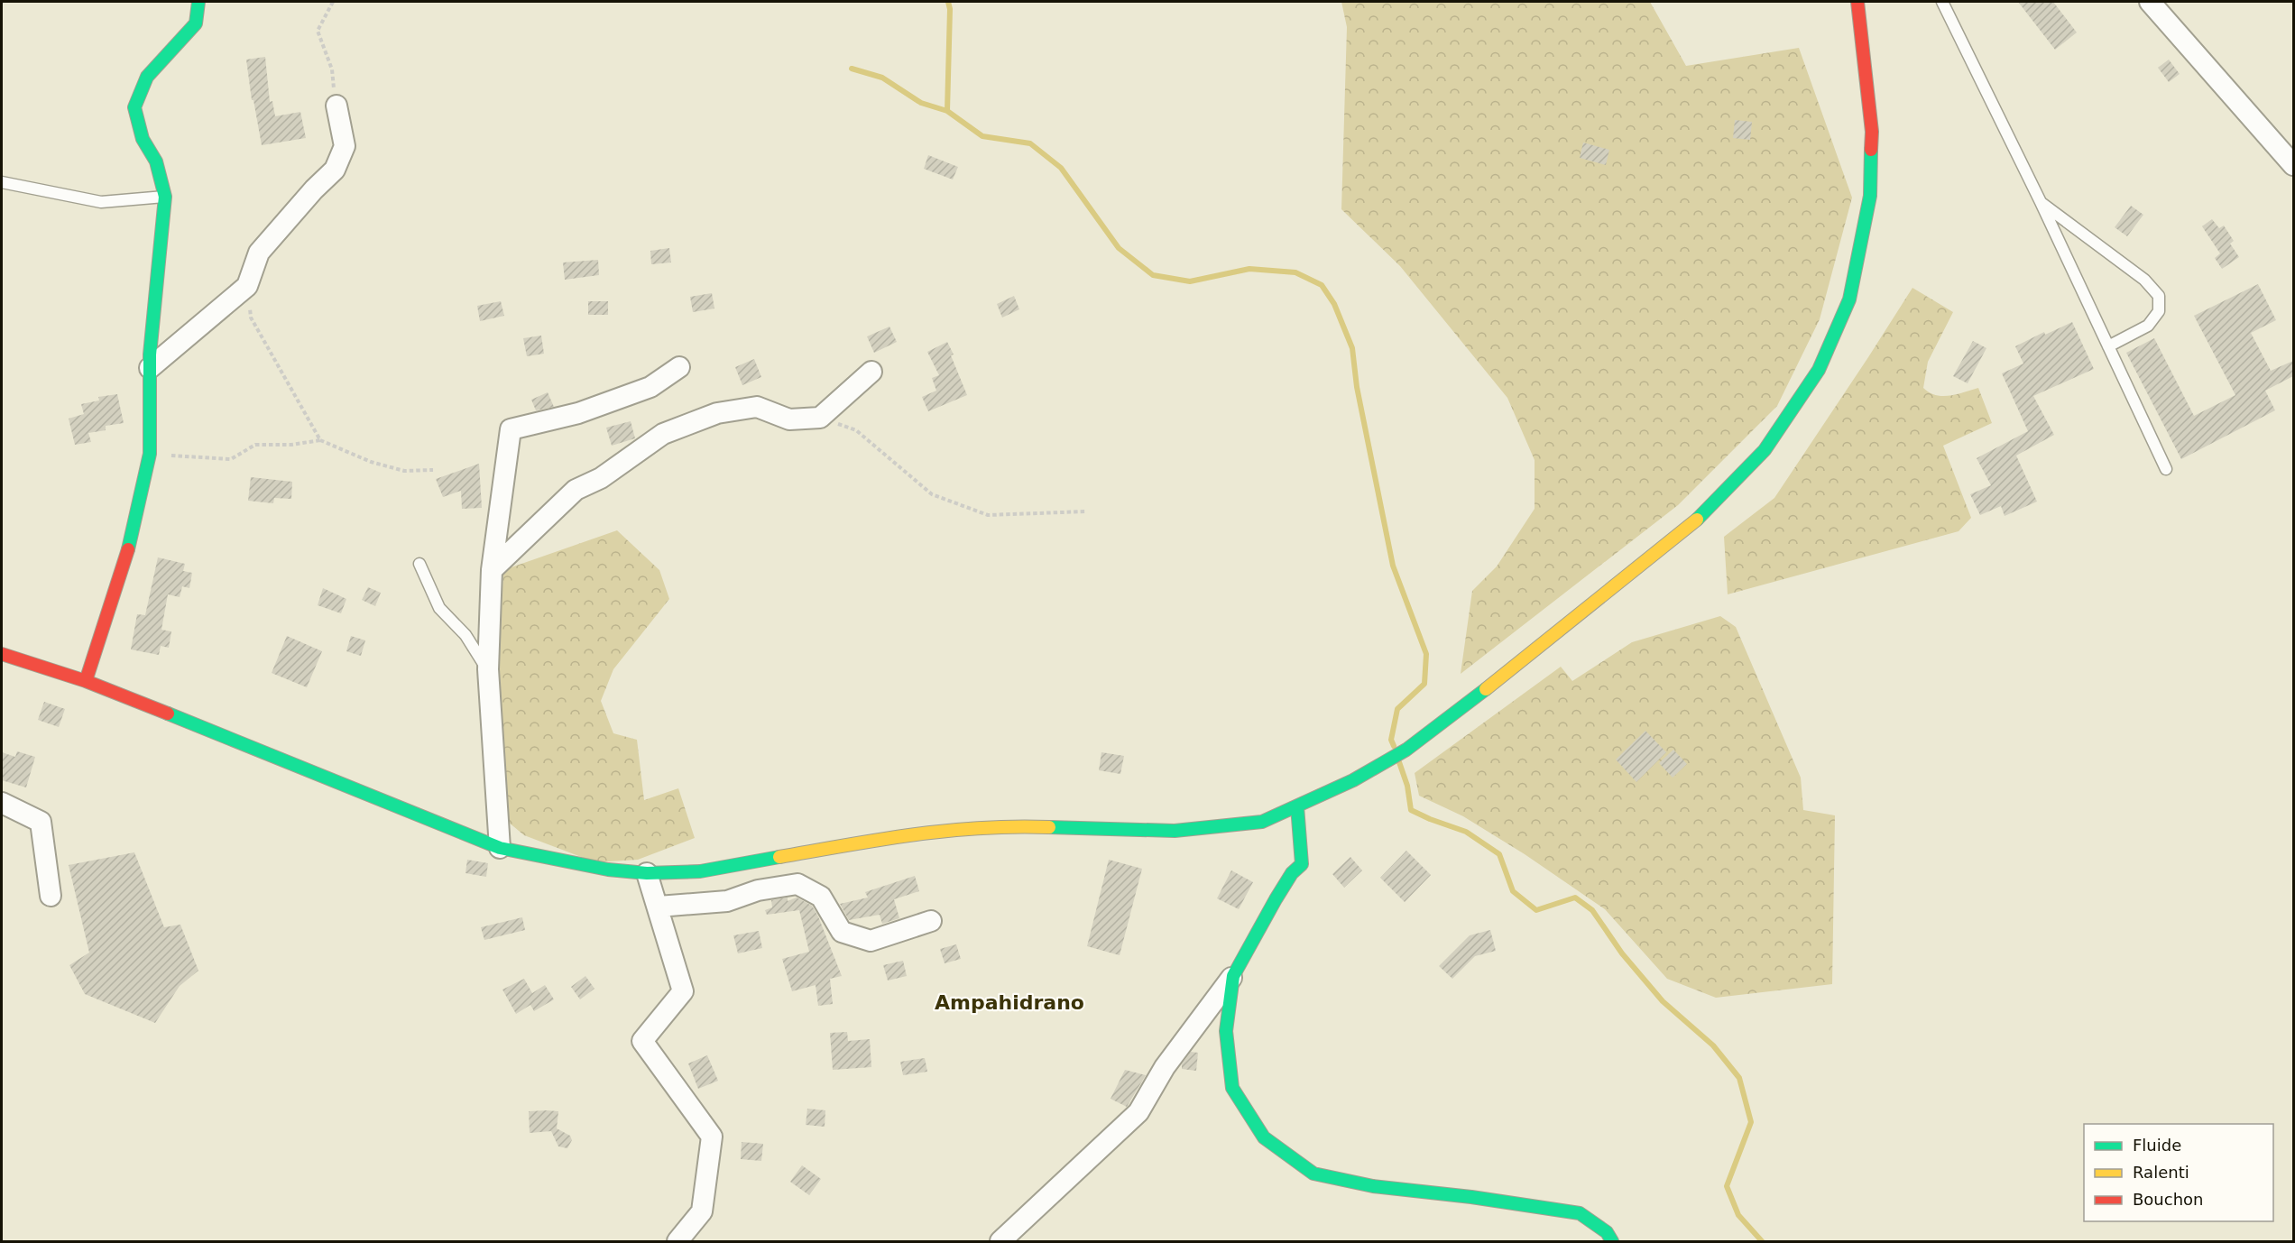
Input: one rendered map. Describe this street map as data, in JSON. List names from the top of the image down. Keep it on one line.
{"districts":["Ampahidrano"],"legend":["Fluide","Ralenti","Bouchon"]}
